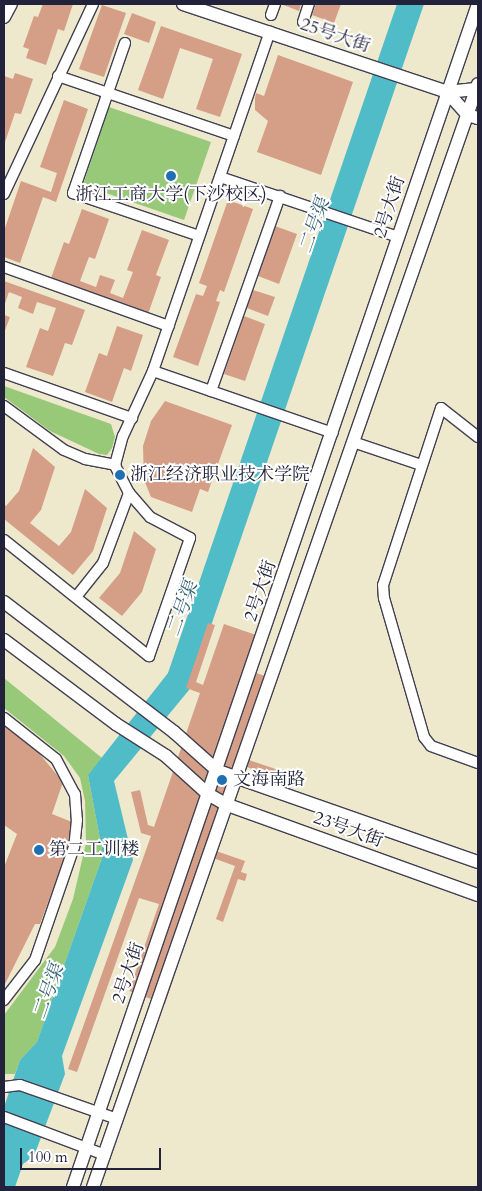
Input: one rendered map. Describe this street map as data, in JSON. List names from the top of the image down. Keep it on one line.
{"streets":{"main road":["25号大街","2号大街","23号大街"]},"crossings":[["25号大街","2号大街"],["2号大街","23号大街"]],"water":["二号渠"],"places":["浙江工商大学(下沙校区)","浙江经济职业技术学院","文海南路","第二工训楼"],"scale_bar":"100 m"}
